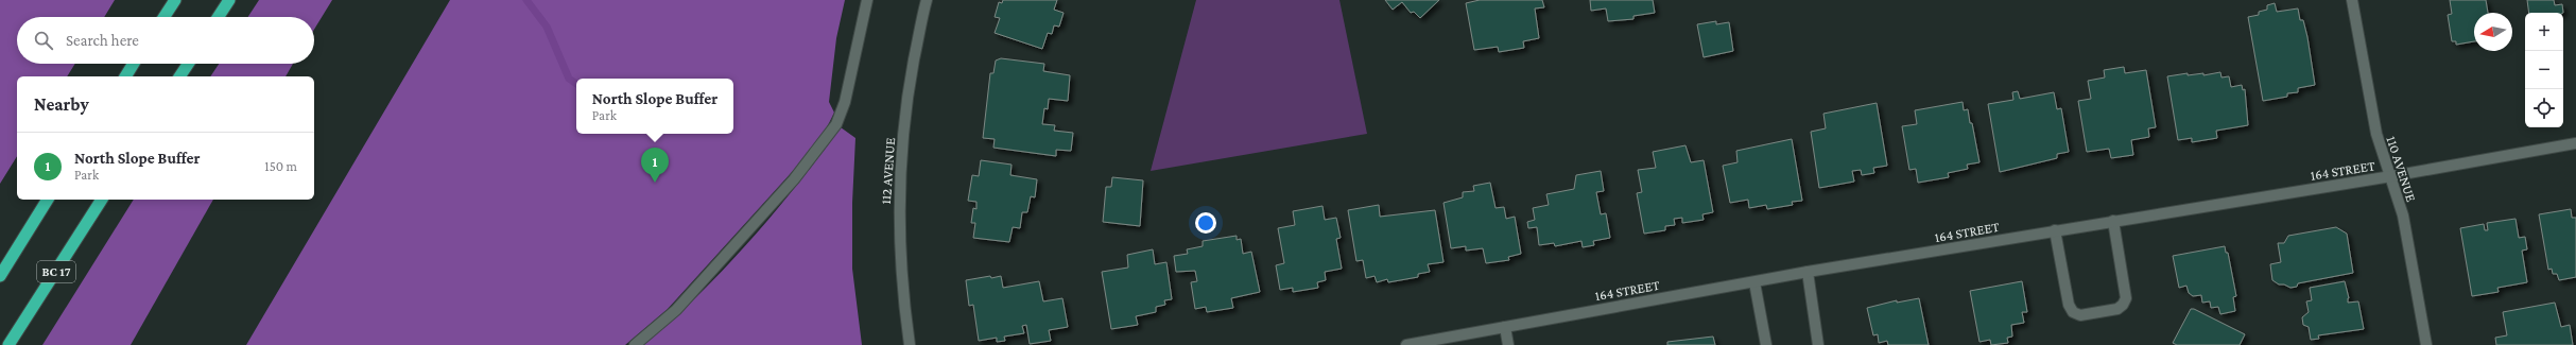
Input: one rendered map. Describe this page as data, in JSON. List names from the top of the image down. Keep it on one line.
{"streets":{"highway":["BC 17"],"street":["110 AVENUE","164 STREET","112 AVENUE"]},"crossings":[["110 AVENUE","164 STREET"]],"north":"left","page":{"map_buttons":["+","−"],"search":"Search here","heading":"Nearby","popup":["North Slope Buffer","Park"],"list":[{"mark":"1","name":"North Slope Buffer","note":"Park","value":"150 m"}],"pins":"1"}}
